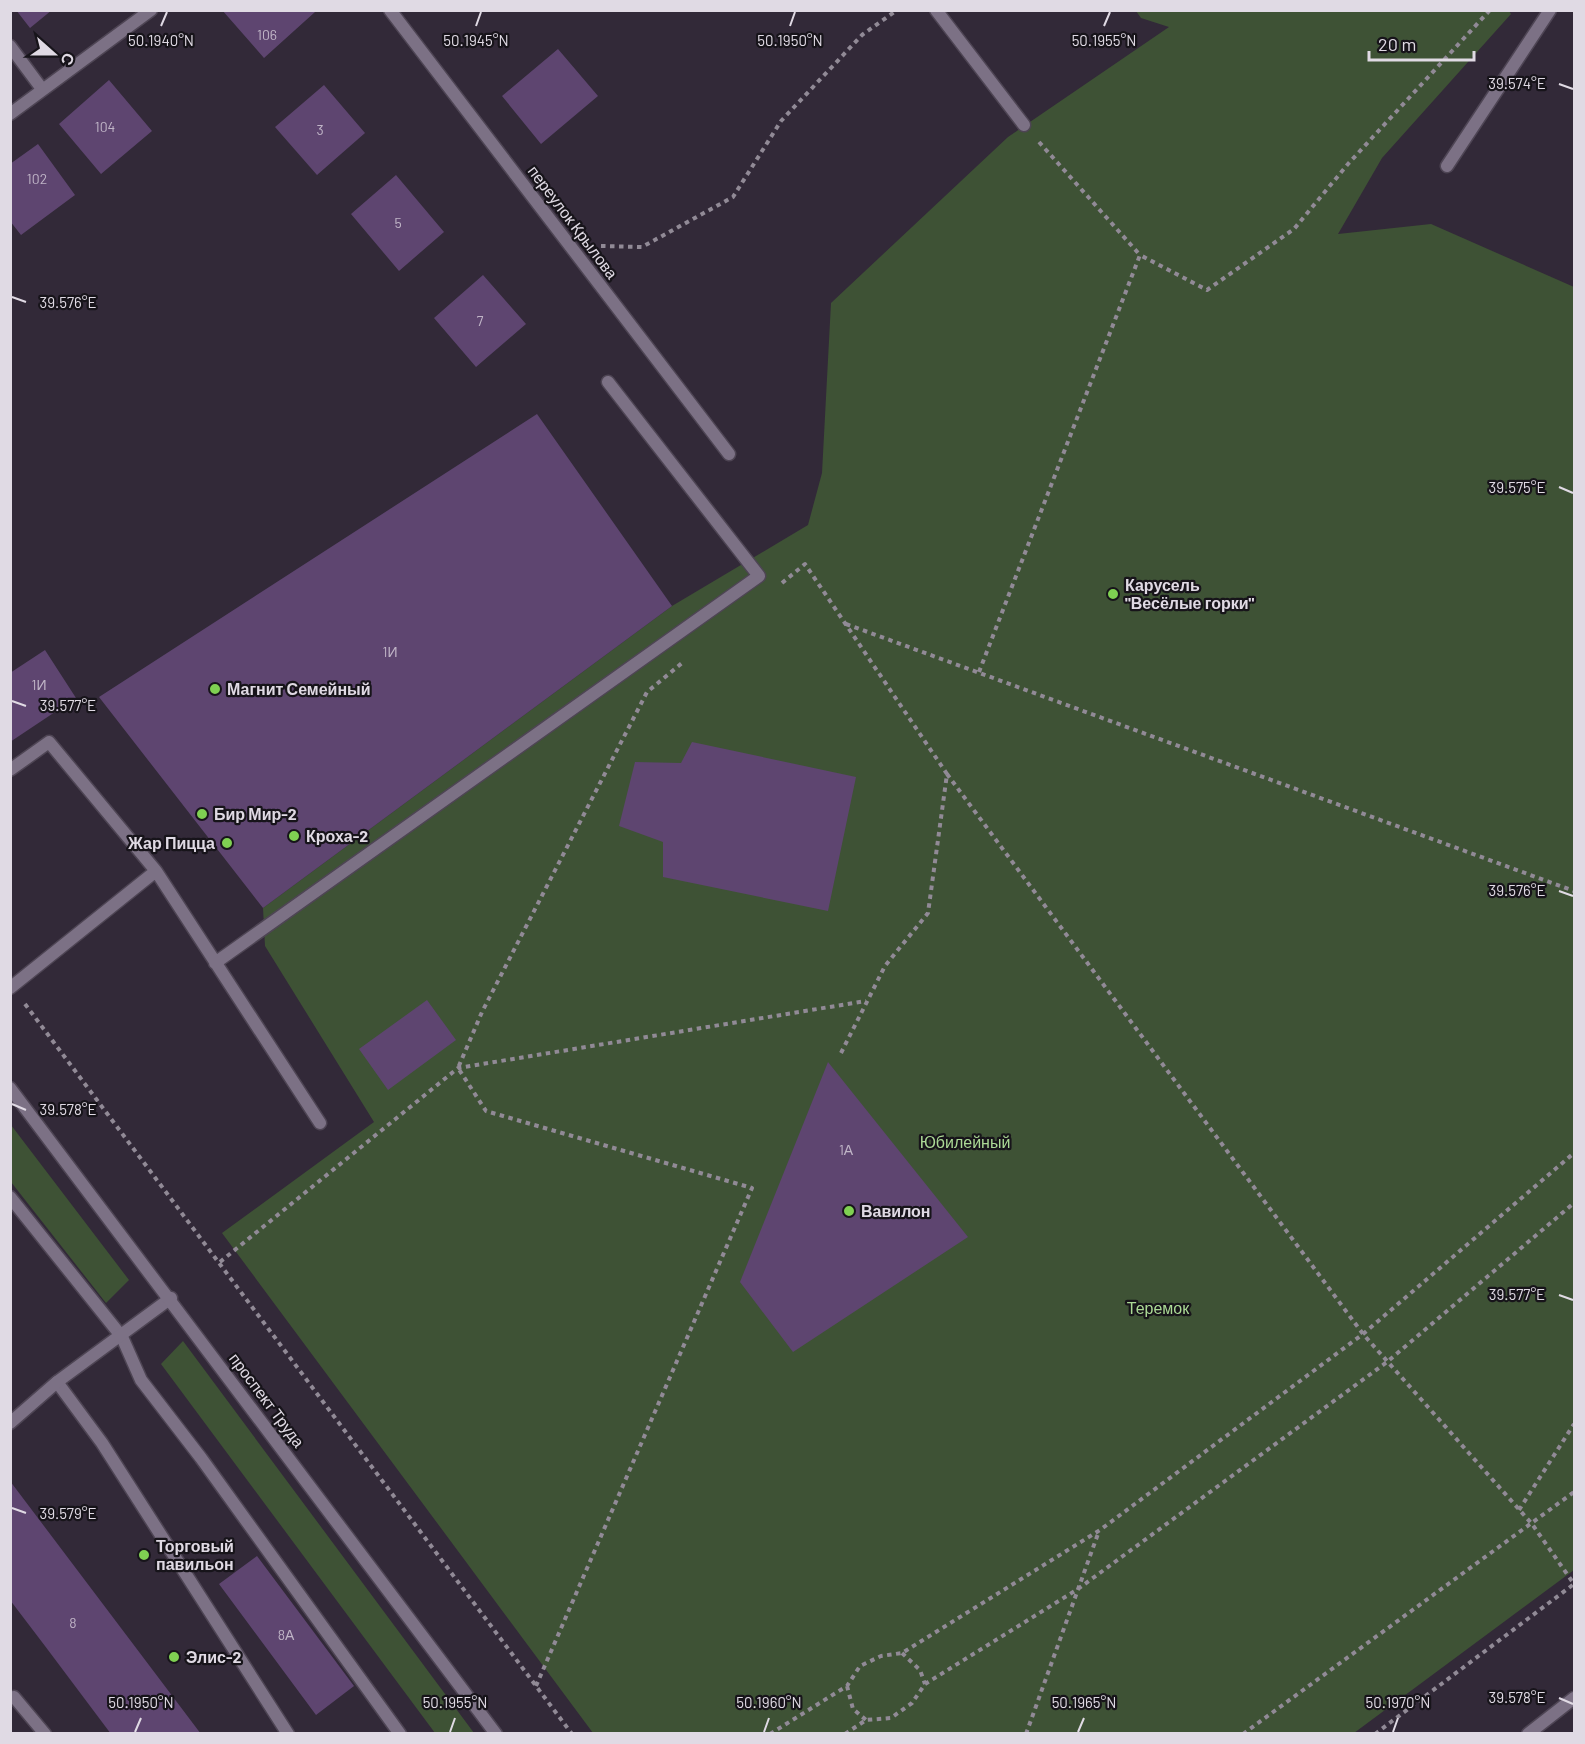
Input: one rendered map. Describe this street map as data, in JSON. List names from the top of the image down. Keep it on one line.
{"streets":{"street":["переулок Крылова","проспект Труда"]},"parks":["Юбилейный","Теремок"],"places":["Карусель \"Весёлые горки\"","Магнит Семейный","Бир Мир-2","Кроха-2","Жар Пицца","Вавилон","Торговый павильон","Элис-2"],"house_numbers":["106","104","3","102","5","7","1И","1И","1А","8","8А"],"scale_bar":"20 m","north":"right","coordinates":["50.1940°N","50.1955°N","50.1945°N","50.1950°N","39.574°E","39.576°E","39.575°E","39.577°E","39.578°E","39.579°E","50.1960°N","50.1965°N","50.1970°N"]}
